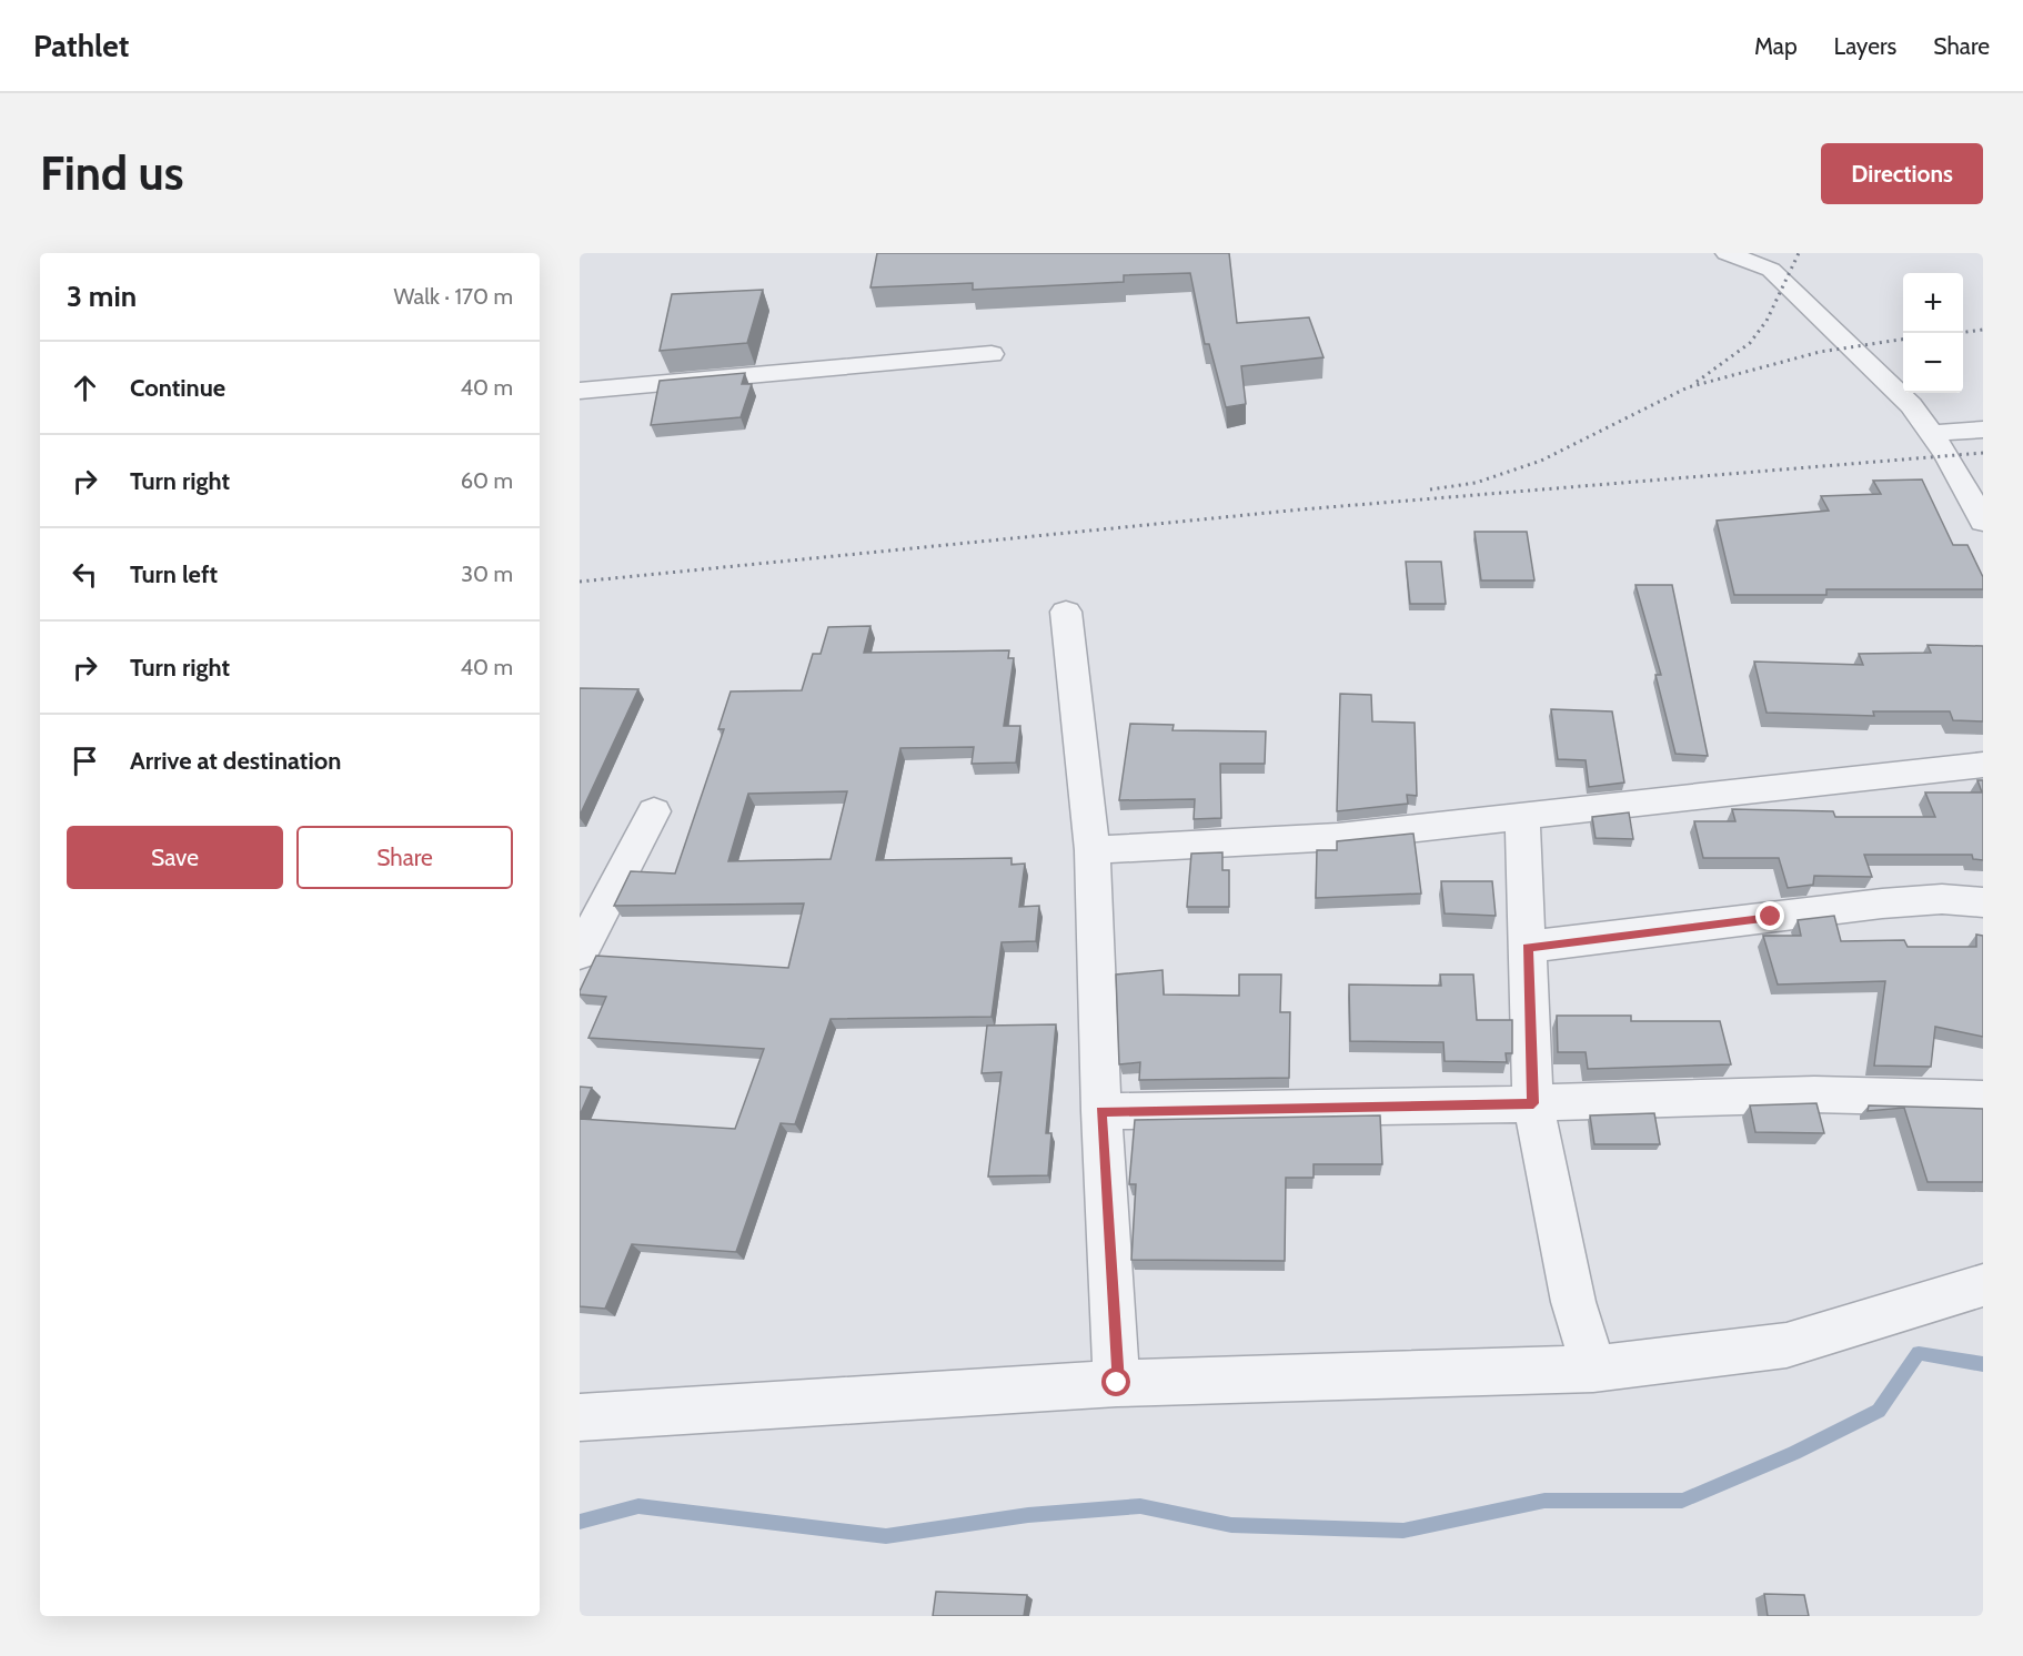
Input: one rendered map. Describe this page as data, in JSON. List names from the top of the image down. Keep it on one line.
{"page":{"header":"Pathlet","nav":["Map","Layers","Share"],"buttons":["Directions",["Save","Share"]],"title":"Find us","heading":["3 min","Walk · 170 m"],"map_buttons":["+","−"],"list":[["Continue","40 m"],["Turn right","60 m"],["Turn left","30 m"],["Turn right","40 m"],"Arrive at destination"]}}
